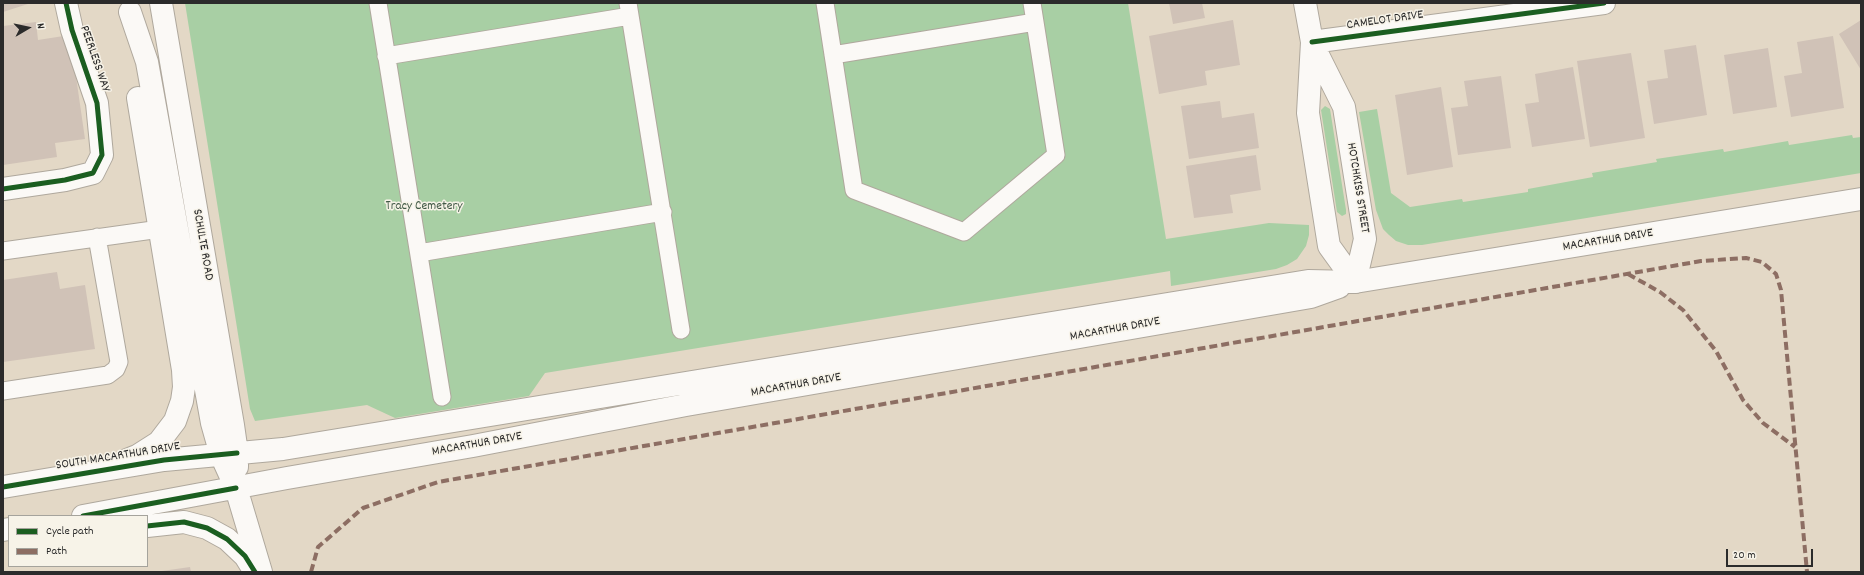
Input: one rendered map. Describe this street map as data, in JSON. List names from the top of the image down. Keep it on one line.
{"streets":{"main road":["CAMELOT DRIVE","PEERLESS WAY","HOTCHKISS STREET","MACARTHUR DRIVE","SCHULTE ROAD","SOUTH MACARTHUR DRIVE"]},"crossings":[["CAMELOT DRIVE","HOTCHKISS STREET"],["HOTCHKISS STREET","MACARTHUR DRIVE"],["MACARTHUR DRIVE","SCHULTE ROAD"],["MACARTHUR DRIVE","SOUTH MACARTHUR DRIVE"],["SCHULTE ROAD","SOUTH MACARTHUR DRIVE"]],"parks":["Tracy Cemetery"],"legend":["Cycle path","Path"],"scale_bar":"20 m","north":"right"}
